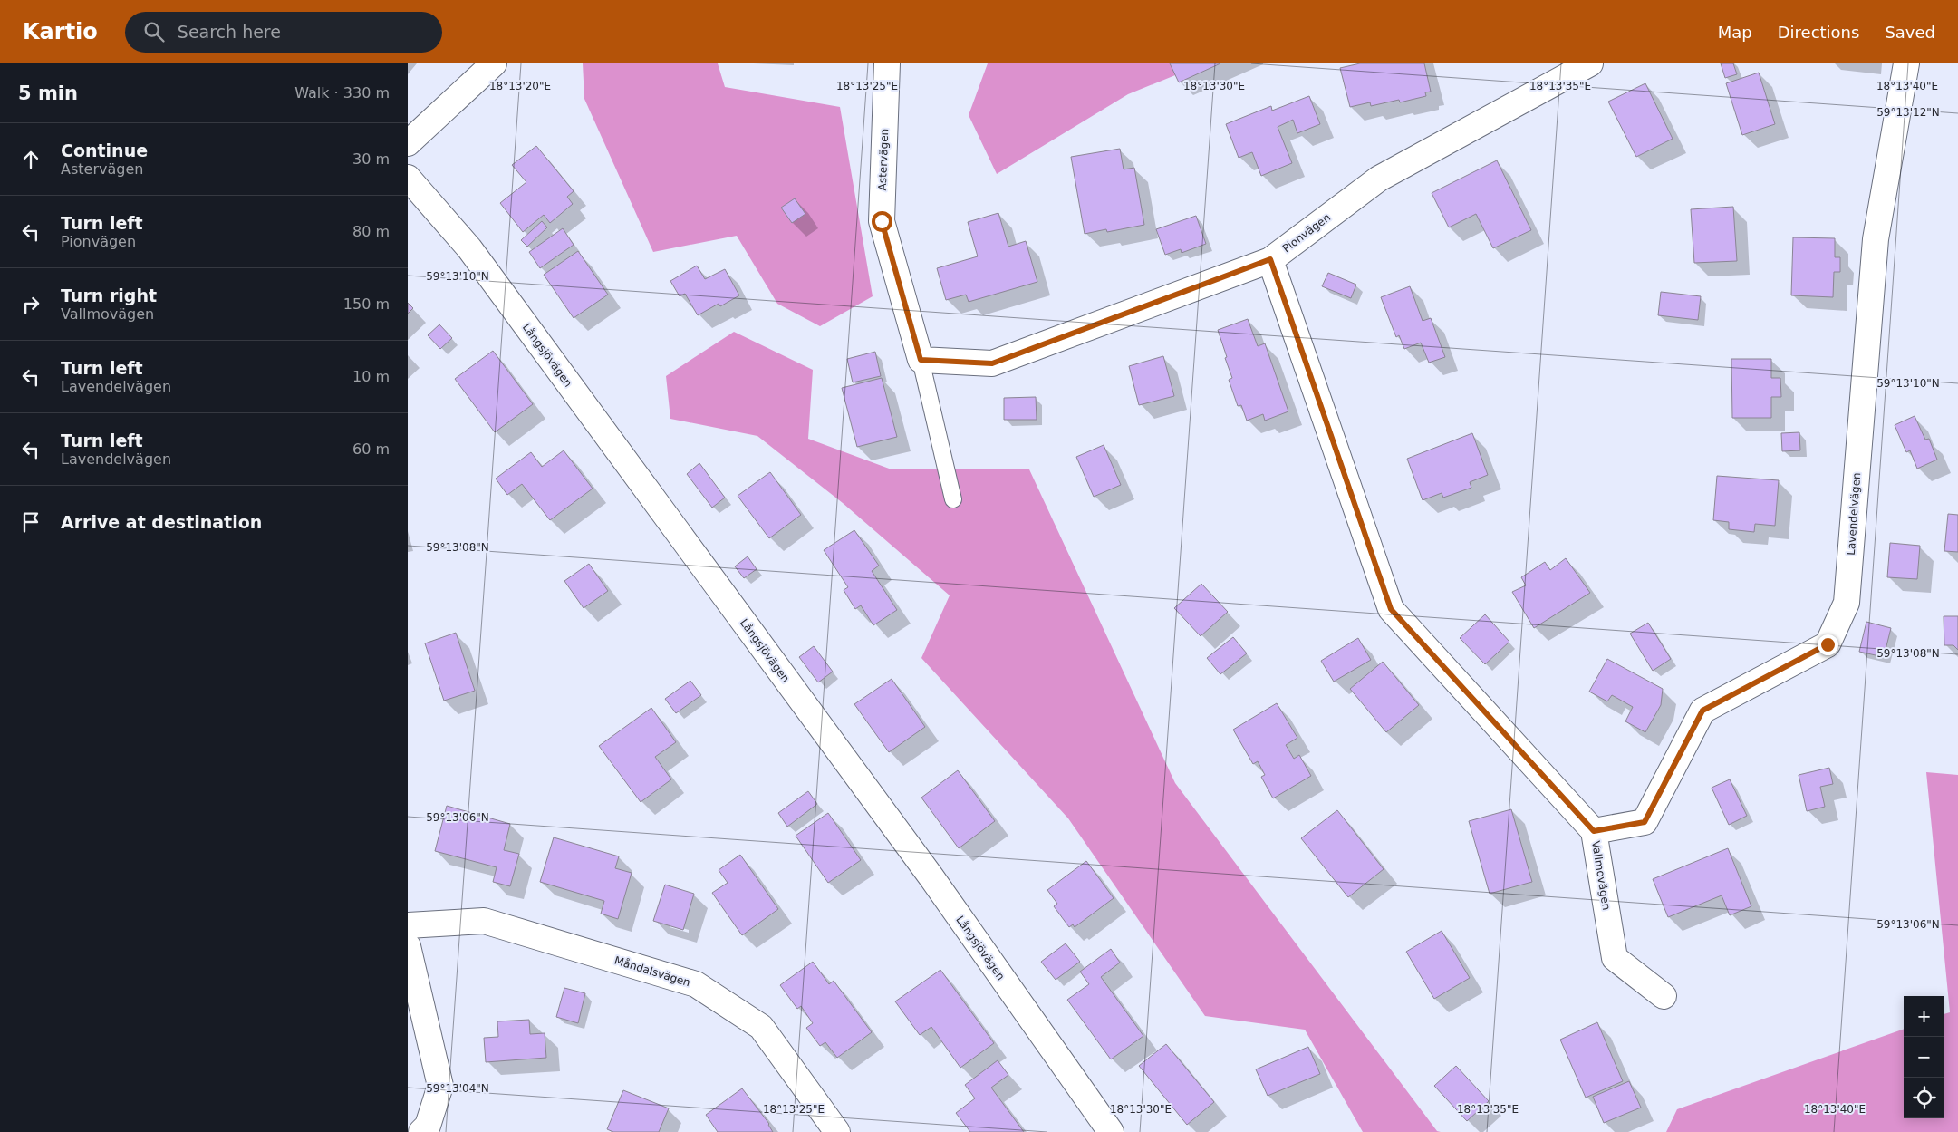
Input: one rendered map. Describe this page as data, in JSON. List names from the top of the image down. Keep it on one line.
{"streets":{"street":["Astervägen","Pionvägen","Långsjövägen","Lavendelvägen","Vallmovägen","Måndalsvägen"]},"crossings":[["Astervägen","Pionvägen"],["Pionvägen","Vallmovägen"],["Lavendelvägen","Vallmovägen"]],"page":{"header":"Kartio","search":"Search here","nav":["Map","Directions","Saved"],"heading":["5 min","Walk · 330 m"],"list":[["Continue","Astervägen","30 m"],["Turn left","Pionvägen","80 m"],["Turn right","Vallmovägen","150 m"],["Turn left","Lavendelvägen","10 m"],["Turn left","Lavendelvägen","60 m"],"Arrive at destination"],"map_buttons":["+","−"]},"coordinates":["18°13'20\"E","18°13'25\"E","18°13'30\"E","18°13'35\"E","18°13'40\"E","59°13'12\"N","59°13'10\"N","59°13'08\"N","59°13'06\"N","59°13'04\"N"]}
